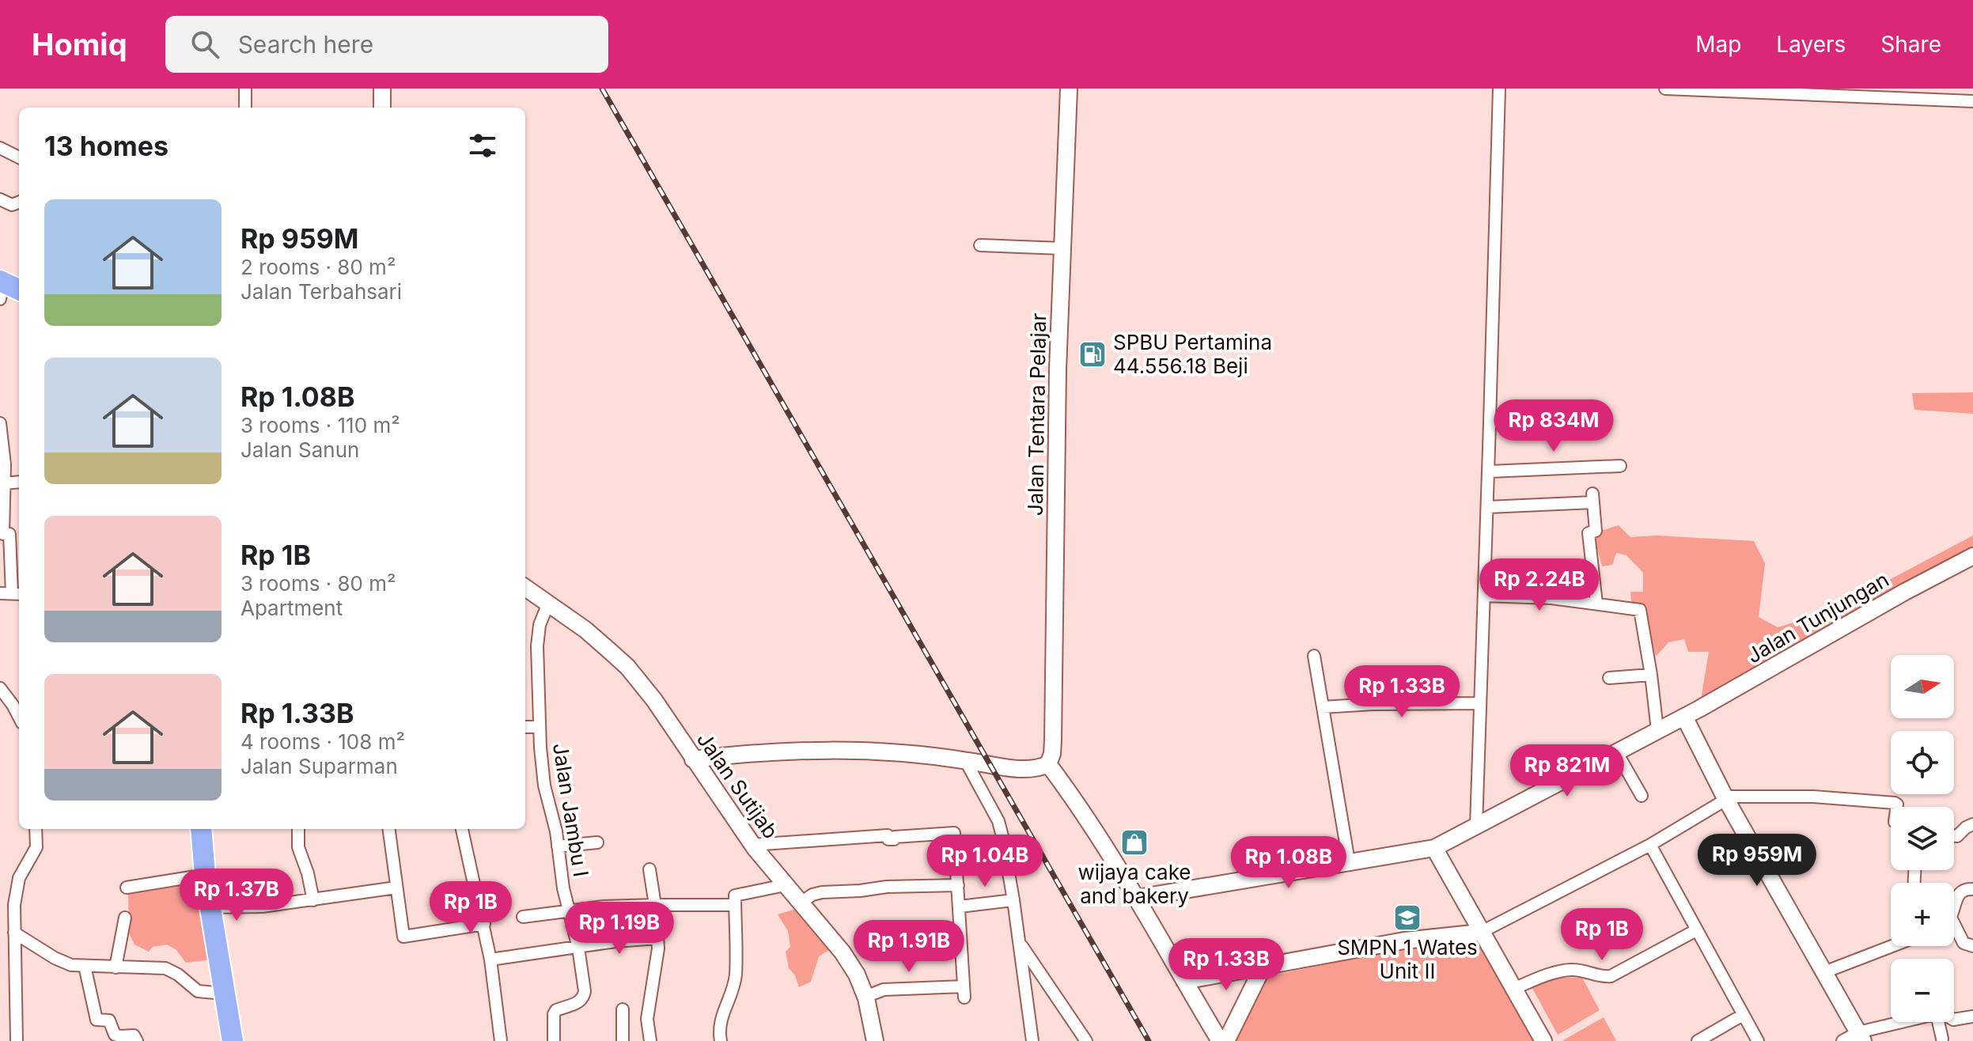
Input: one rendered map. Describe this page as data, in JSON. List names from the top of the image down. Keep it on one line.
{"streets":{"main road":["Jalan Tentara Pelajar","Jalan Tunjungan","Jalan Sutijab"],"street":["Jalan Jambu I"]},"crossings":[["Jalan Sutijab","Jalan Jambu I"]],"places":{"fuel station":["SPBU Pertamina 44.556.18 Beji"],"shop":["wijaya cake and bakery"],"school or university":["SMPN 1 Wates Unit II"]},"north":"right","page":{"header":"Homiq","search":"Search here","nav":["Map","Layers","Share"],"heading":"13 homes","list":[{"name":"Rp 959M","note":"2 rooms · 80 m² · Jalan Terbahsari"},{"name":"Rp 1.08B","note":"3 rooms · 110 m² · Jalan Sanun"},{"name":"Rp 1B","note":"3 rooms · 80 m² · Apartment"},{"name":"Rp 1.33B","note":"4 rooms · 108 m² · Jalan Suparman"}],"price":["Rp 834M","Rp 2.24B","Rp 1.33B","Rp 821M","Rp 959M","Rp 1.04B","Rp 1.08B","Rp 1.37B","Rp 1B","Rp 1.19B","Rp 1B","Rp 1.91B","Rp 1.33B"],"map_buttons":["+","−"]}}
